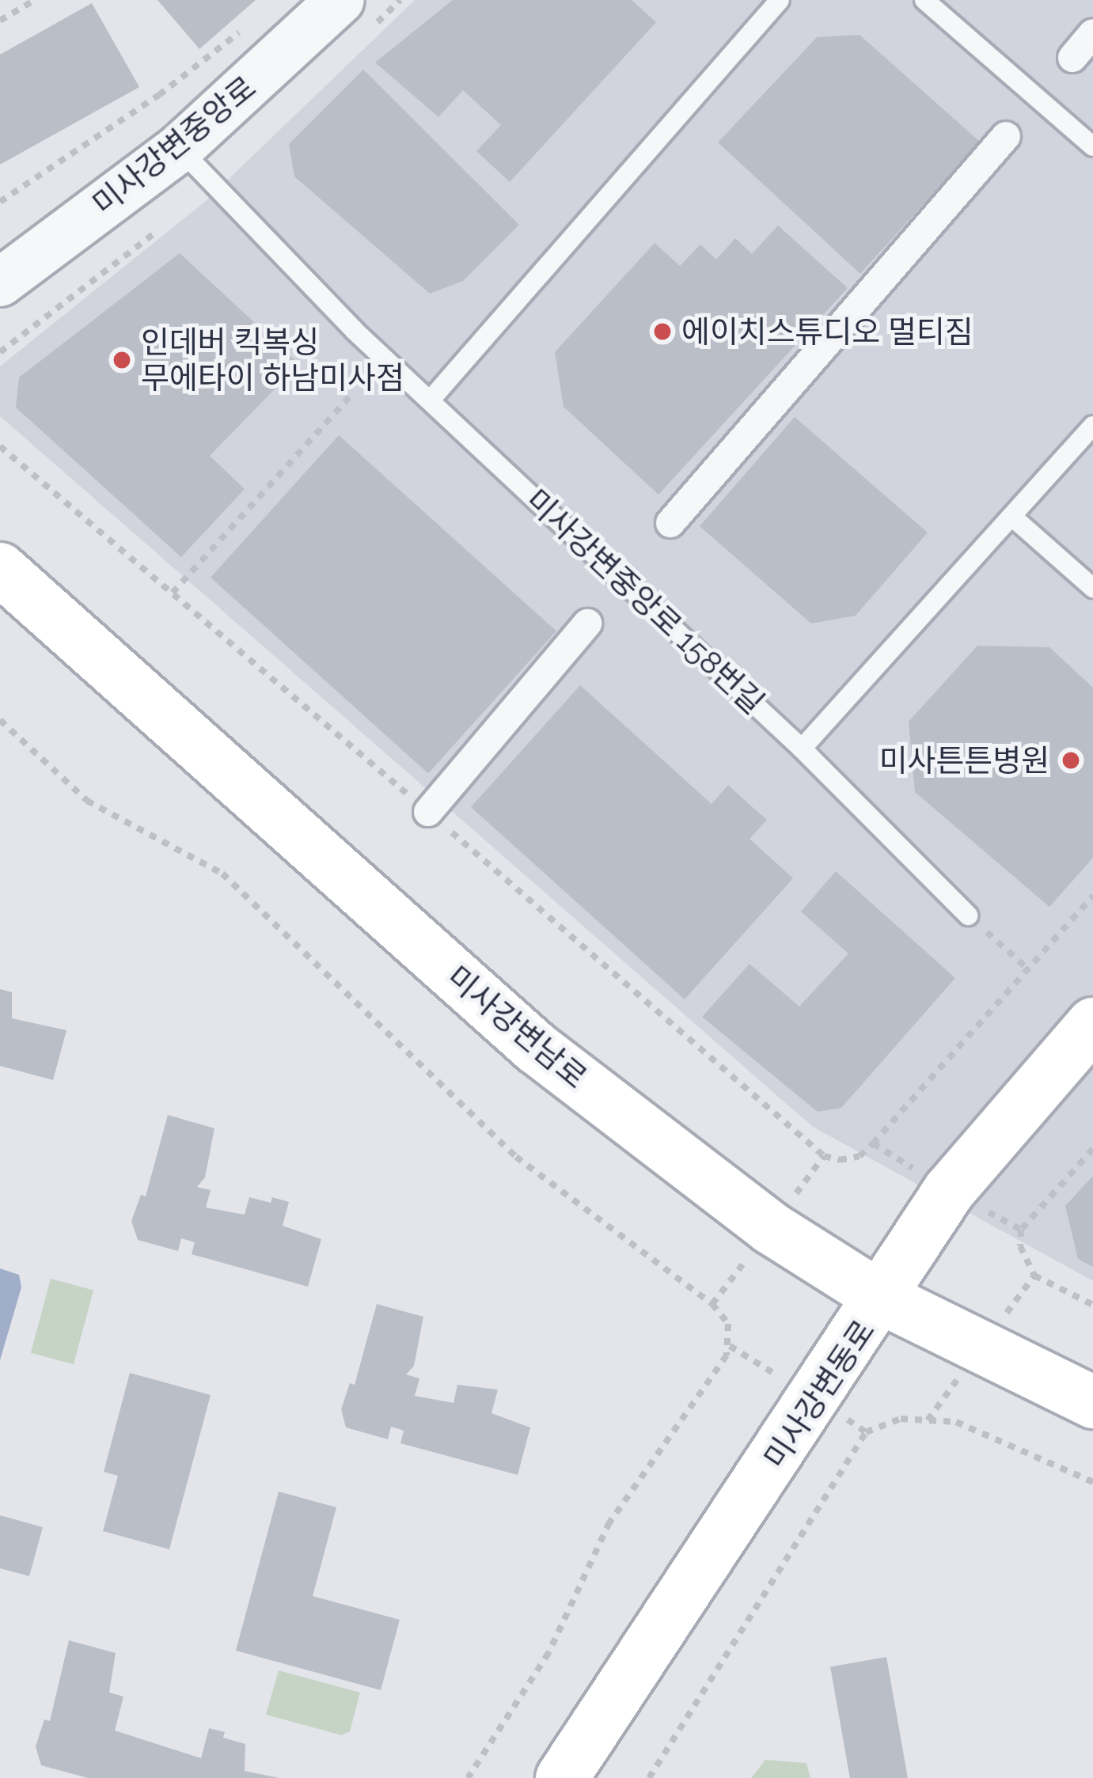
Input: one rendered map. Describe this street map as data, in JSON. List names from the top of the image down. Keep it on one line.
{"streets":{"main road":["미사강변남로","미사강변동로"],"street":["미사강변중앙로"],"lane":["미사강변중앙로 158번길"]},"crossings":[["미사강변중앙로","미사강변중앙로 158번길"],["미사강변남로","미사강변동로"]],"places":["에이치스튜디오 멀티짐","인데버 킥복싱 무에타이 하남미사점","미사튼튼병원"]}
